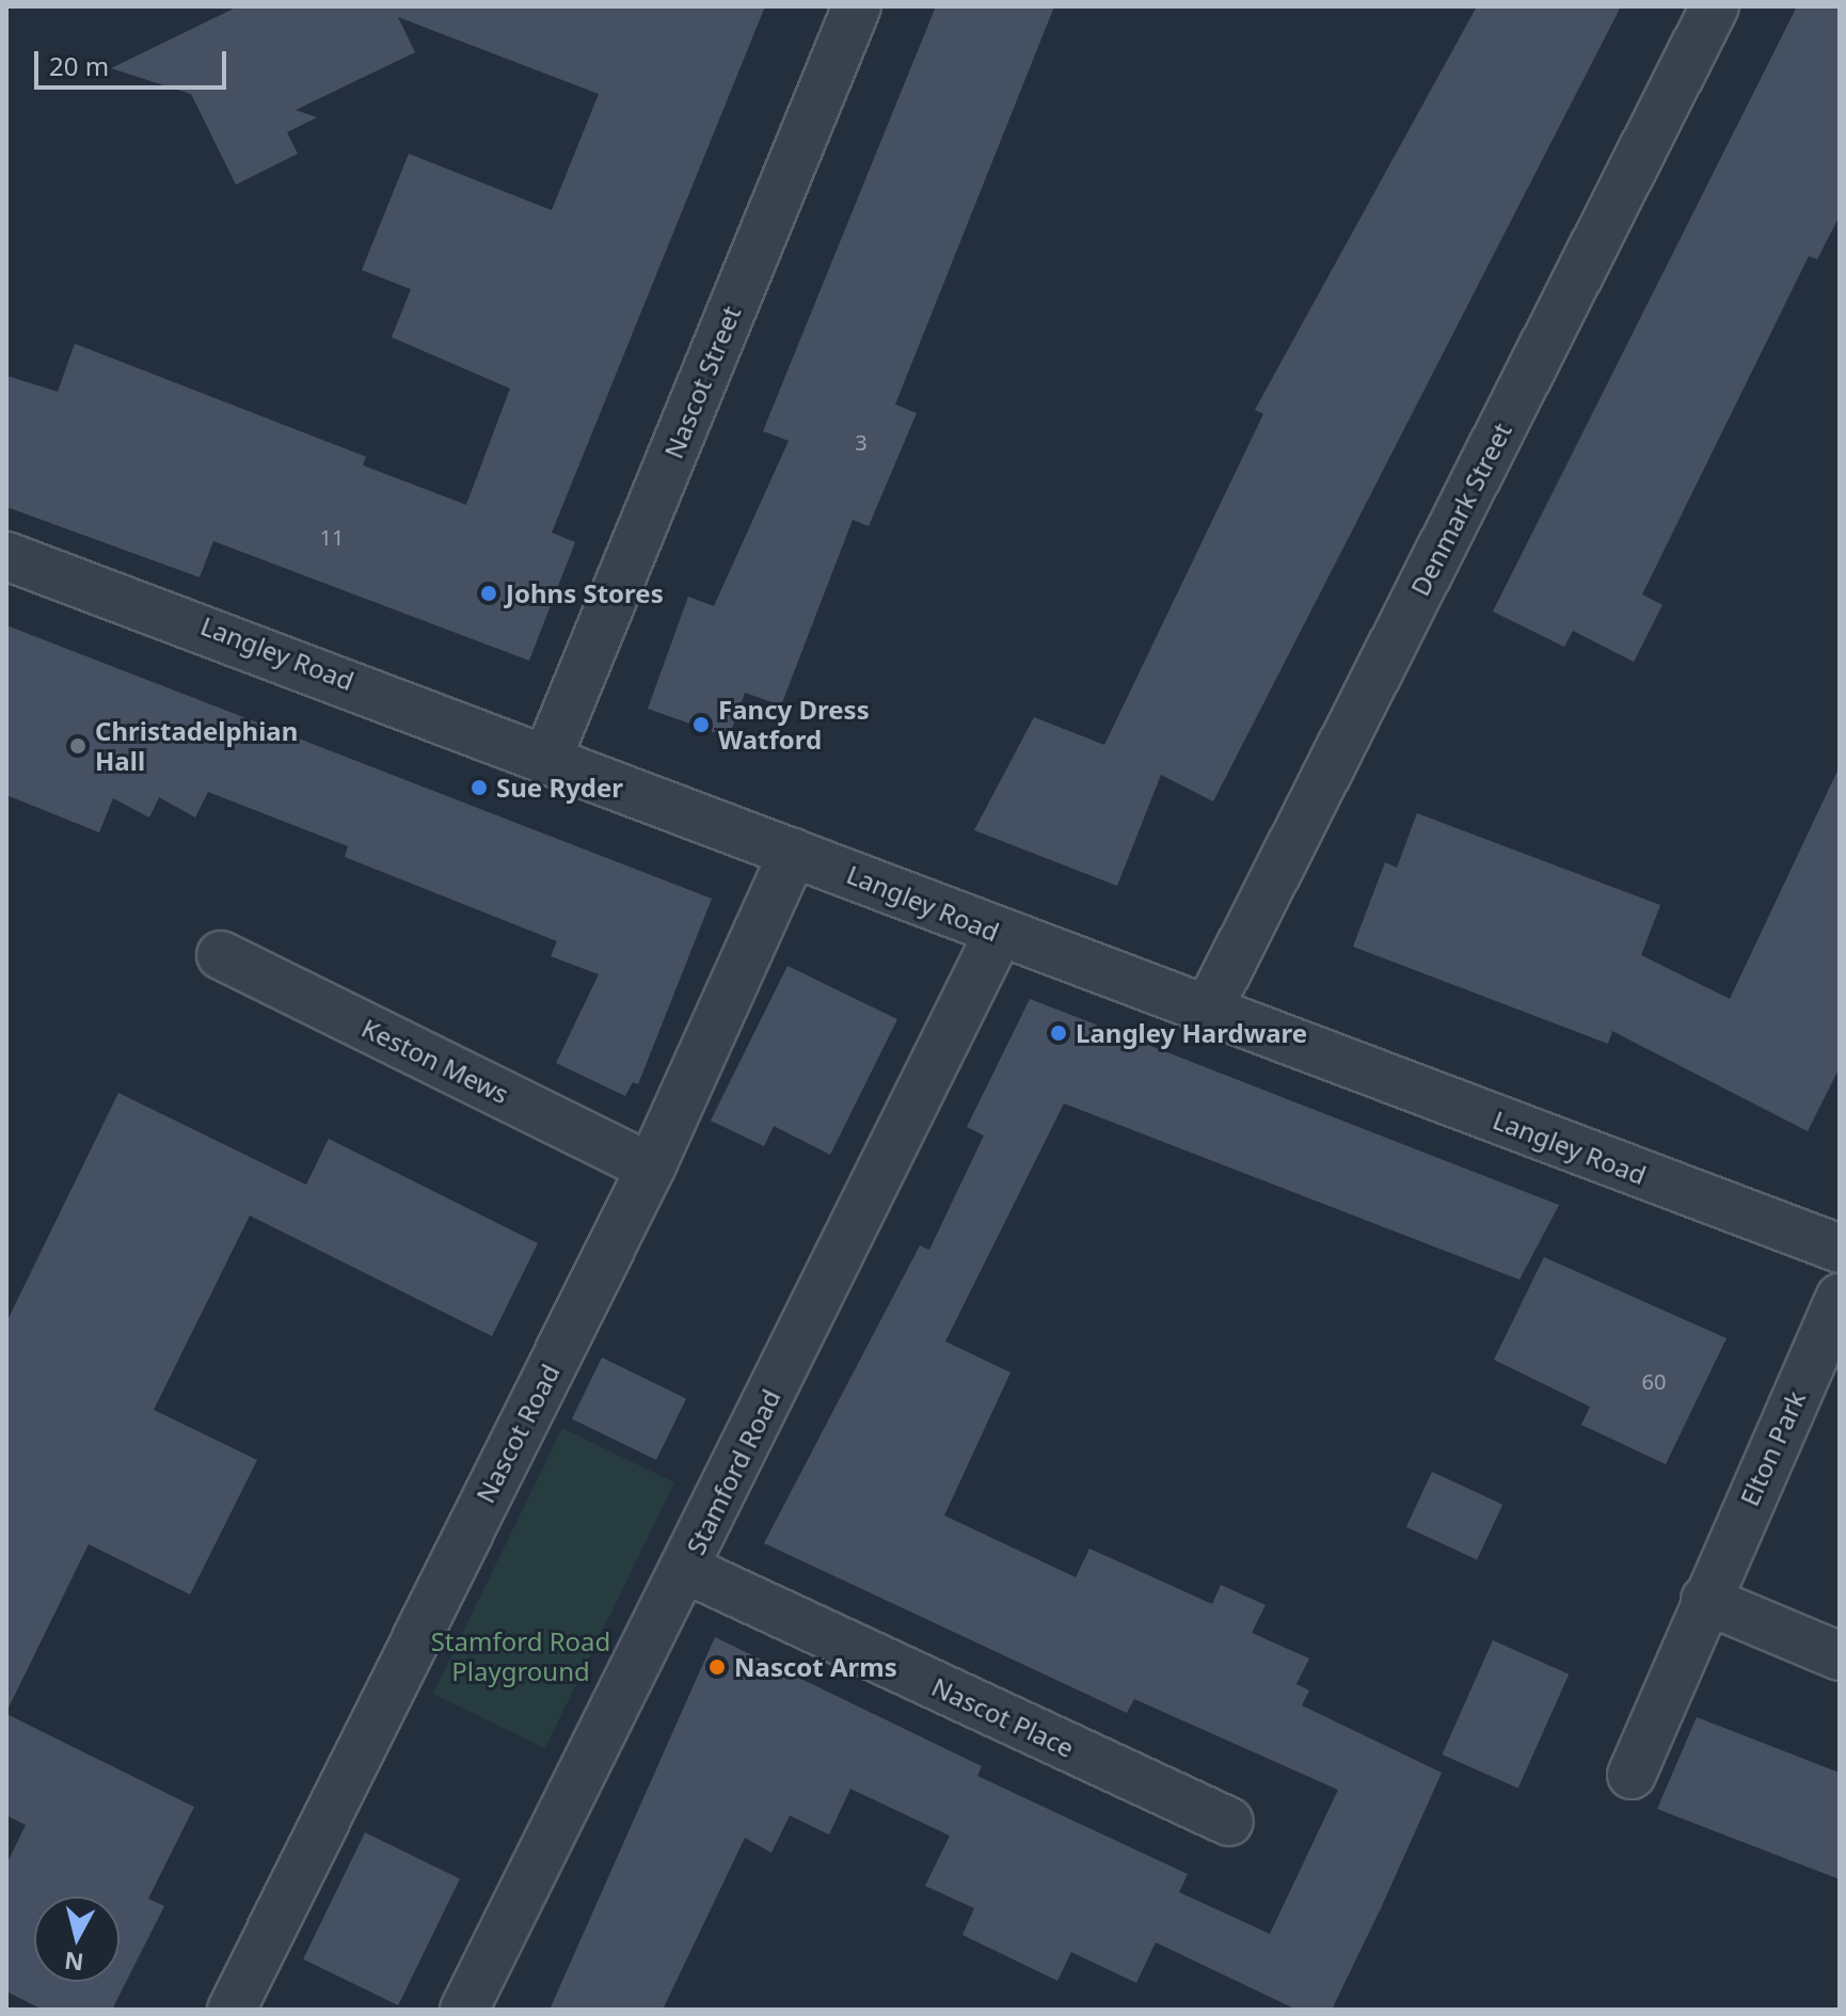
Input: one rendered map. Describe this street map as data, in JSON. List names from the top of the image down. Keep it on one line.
{"streets":{"street":["Nascot Street","Denmark Street","Langley Road","Keston Mews","Nascot Road","Elton Park","Stamford Road","Nascot Place"]},"crossings":[["Nascot Street","Langley Road"],["Denmark Street","Langley Road"],["Langley Road","Nascot Road"],["Langley Road","Stamford Road"],["Keston Mews","Nascot Road"],["Stamford Road","Nascot Place"]],"parks":["Stamford Road Playground"],"places":["Johns Stores","Fancy Dress Watford","Christadelphian Hall","Sue Ryder","Langley Hardware","Nascot Arms"],"house_numbers":["3","11","60"],"scale_bar":"20 m","north":"bottom"}
